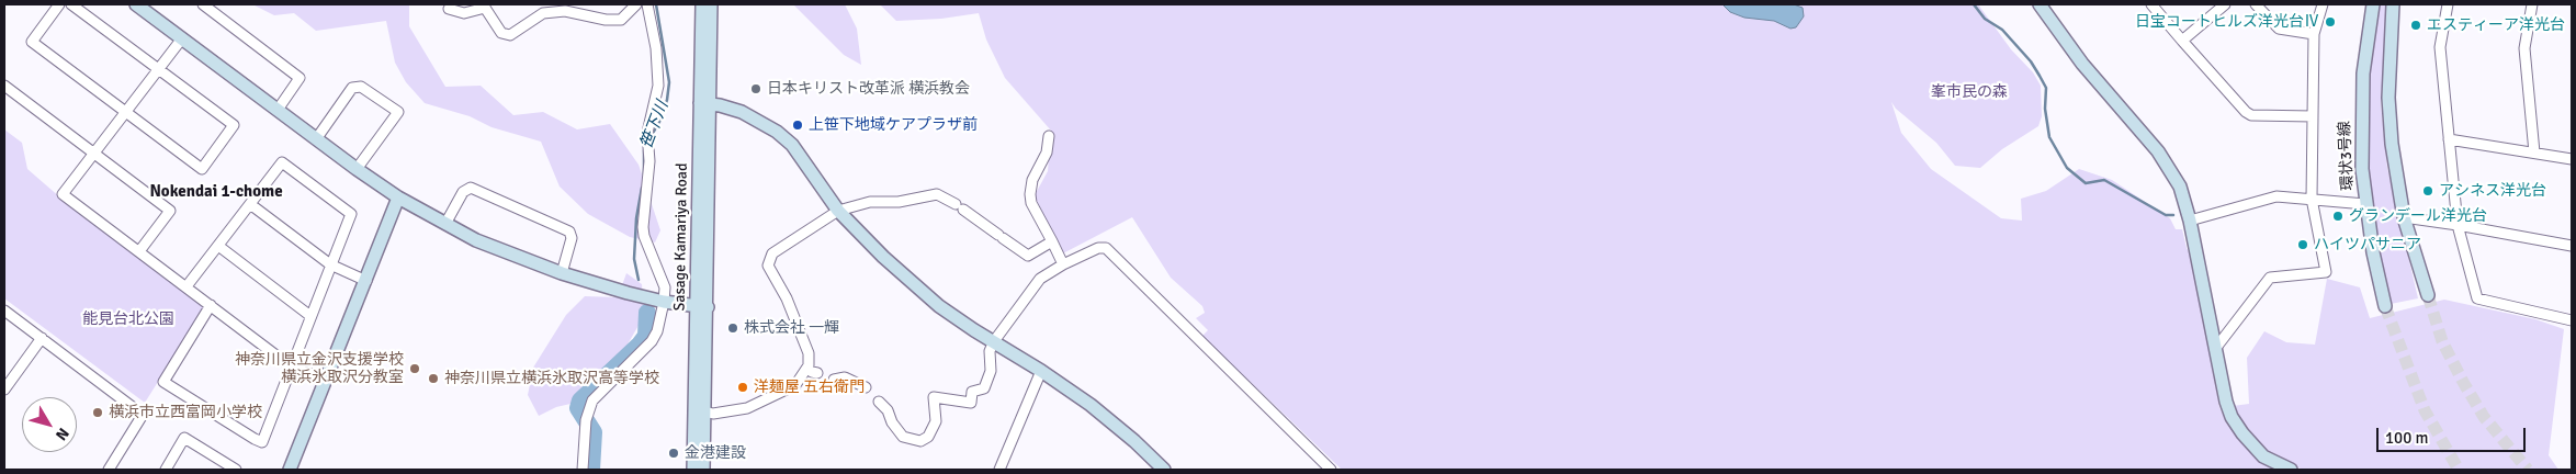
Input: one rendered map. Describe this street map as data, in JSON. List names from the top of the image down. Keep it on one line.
{"streets":{"street":["環状3号線","Sasage Kamariya Road"]},"districts":["Nokendai 1-chome"],"water":["笹下川"],"parks":["峯市民の森","能見台北公園"],"places":["日宝コートヒルズ洋光台Ⅳ","エスティーア洋光台","日本キリスト改革派 横浜教会","上笹下地域ケアプラザ前","アシネス洋光台","グランデール洋光台","ハイツパサニア","株式会社 一輝","神奈川県立金沢支援学校 横浜氷取沢分教室","神奈川県立横浜氷取沢高等学校","洋麺屋 五右衛門","横浜市立西富岡小学校","金港建設"],"scale_bar":"100 m","north":"bottom right"}
